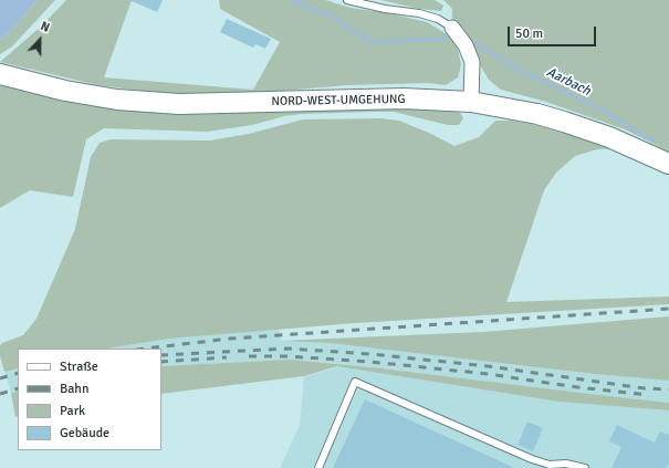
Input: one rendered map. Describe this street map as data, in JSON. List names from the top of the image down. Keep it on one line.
{"streets":{"main road":["NORD-WEST-UMGEHUNG"]},"water":["Aarbach"],"legend":["Straße","Bahn","Park","Gebäude"],"scale_bar":"50 m","north":"top"}
